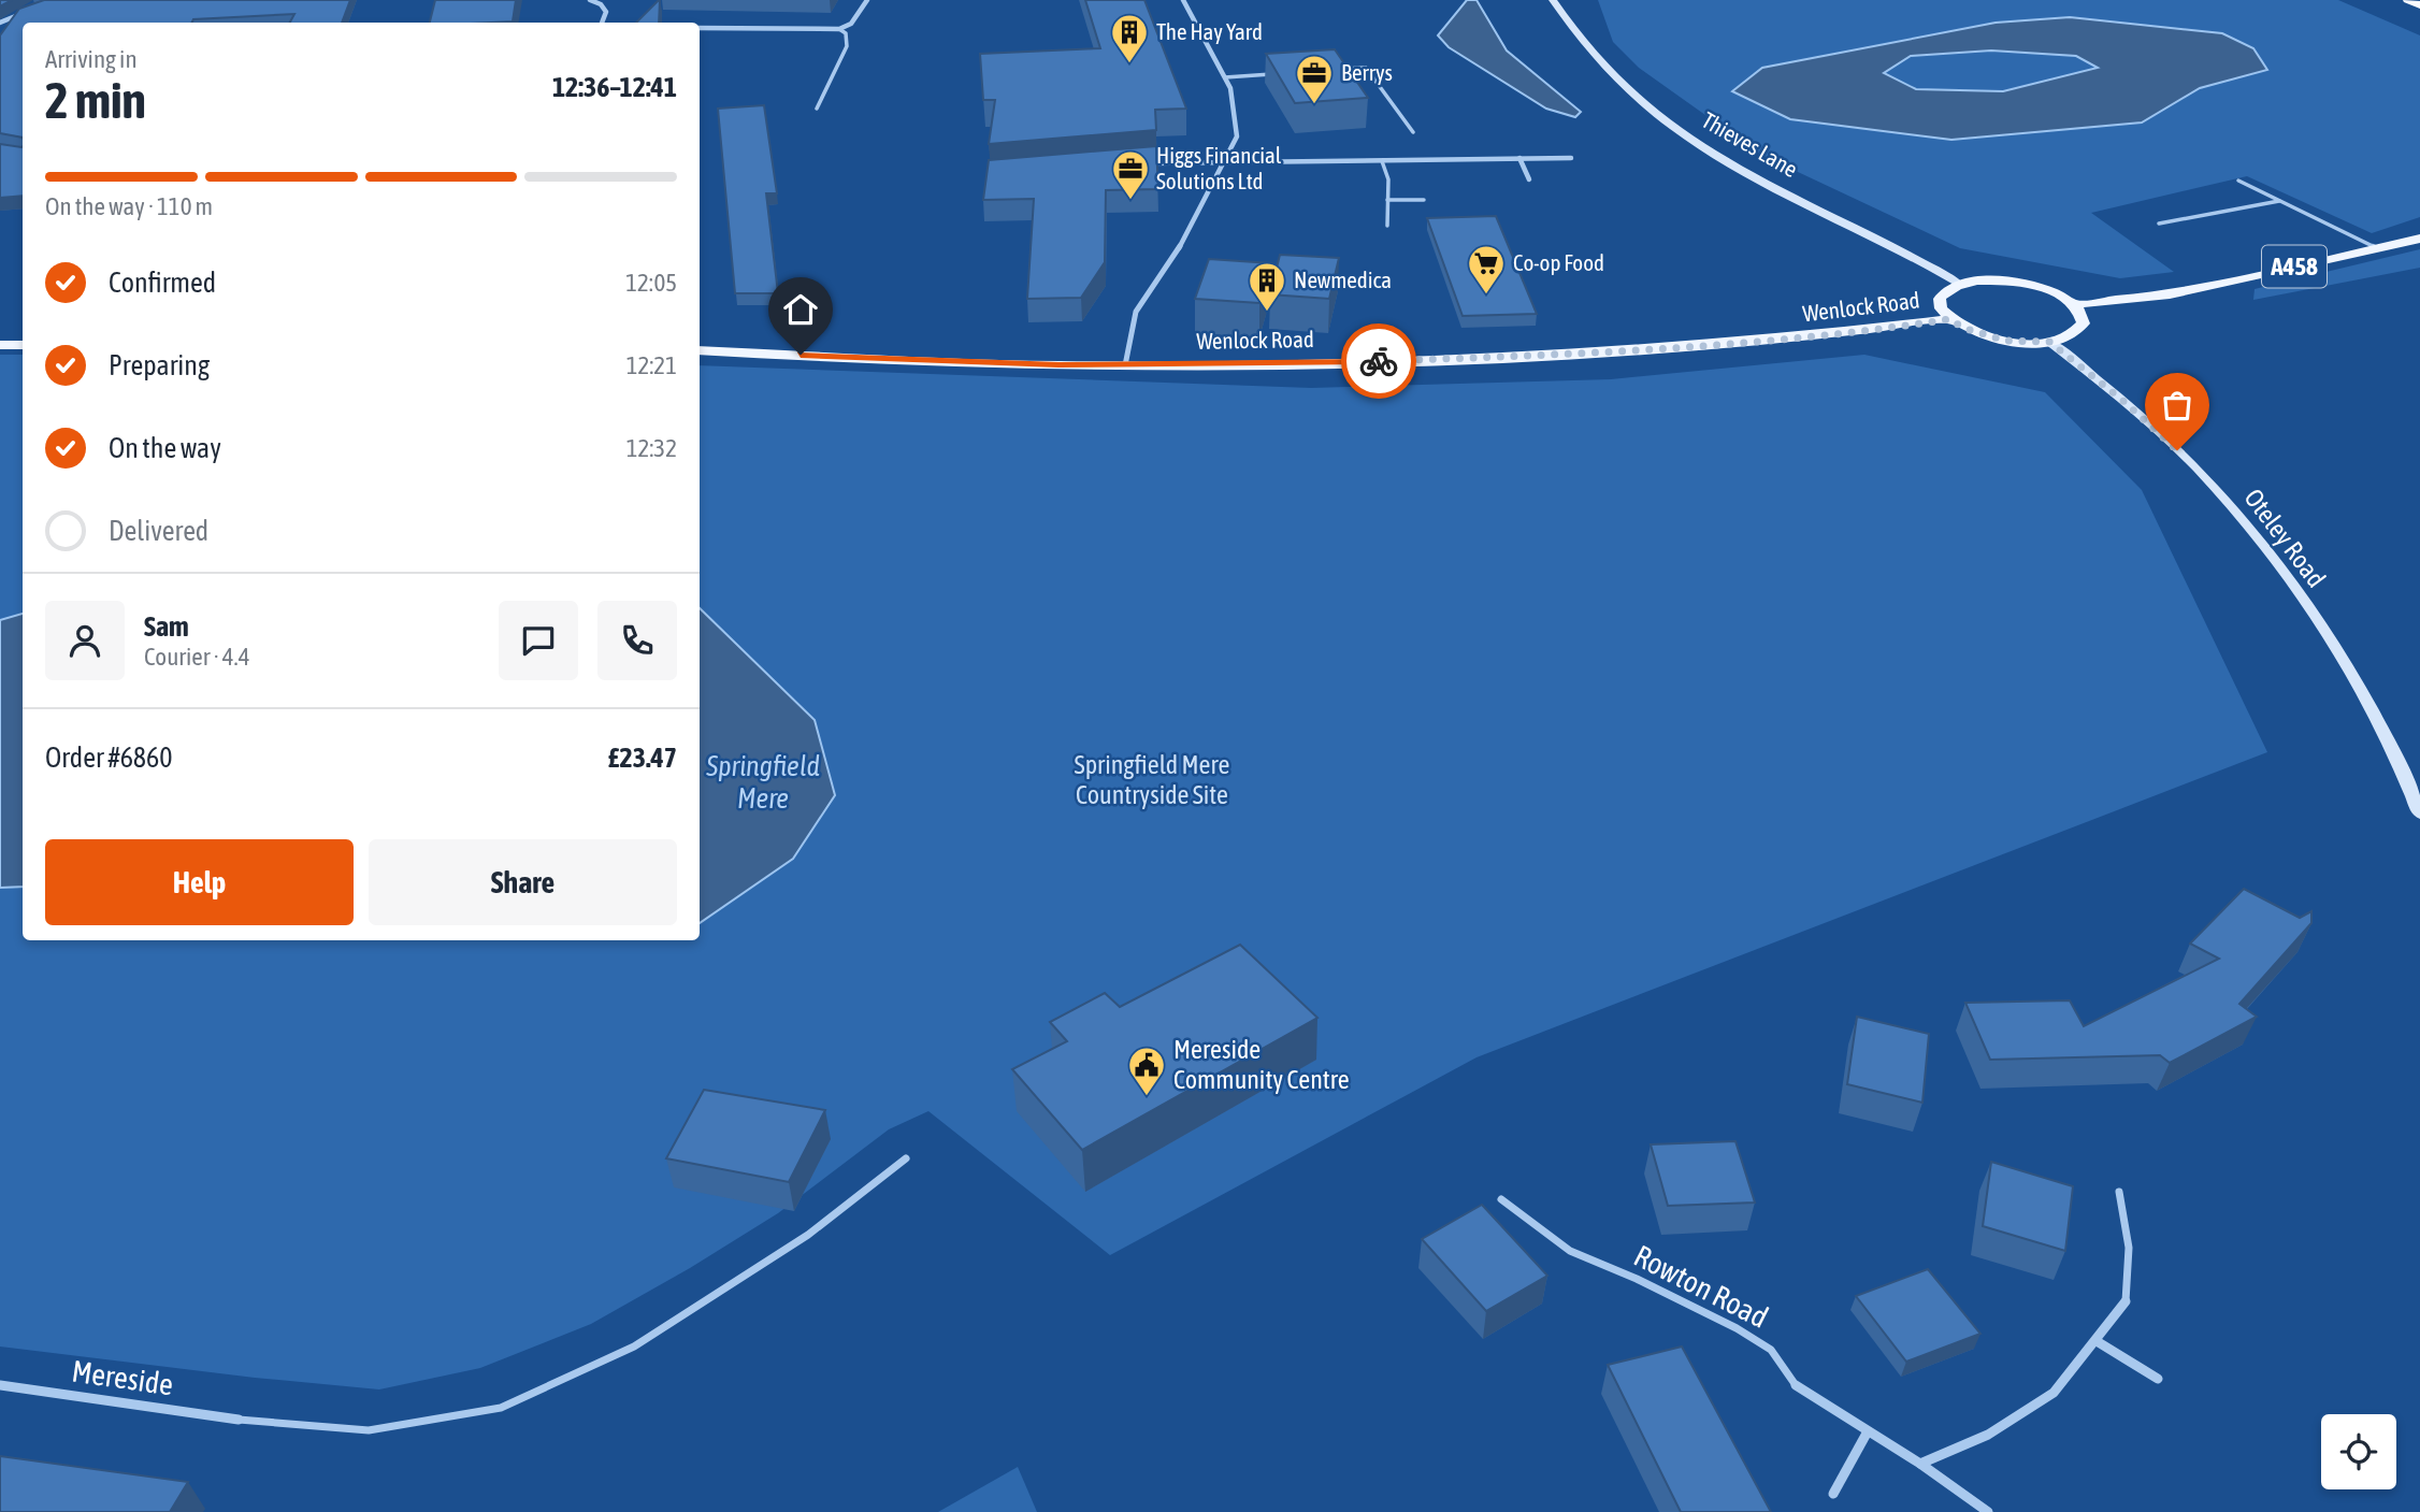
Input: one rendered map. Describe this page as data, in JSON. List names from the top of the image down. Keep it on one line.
{"streets":{"main road":["Thieves Lane","A458","Wenlock Road","Oteley Road"],"street":["Rowton Road","Mereside"]},"water":["Springfield Mere"],"parks":["Springfield Mere Countryside Site"],"places":{"building":["The Hay Yard","Newmedica"],"office":["Berrys","Higgs Financial Solutions Ltd"],"supermarket":["Co-op Food"],"public building":["Mereside Community Centre"]},"page":{"heading":["2 min","Arriving in","12:36–12:41"],"panel":["Sam","Courier · 4.4","Order #6860","£23.47"],"bar":"On the way · 110 m","list":[["Confirmed","12:05"],["Preparing","12:21"],["On the way","12:32"],"Delivered"],"buttons":["Help","Share"]}}
